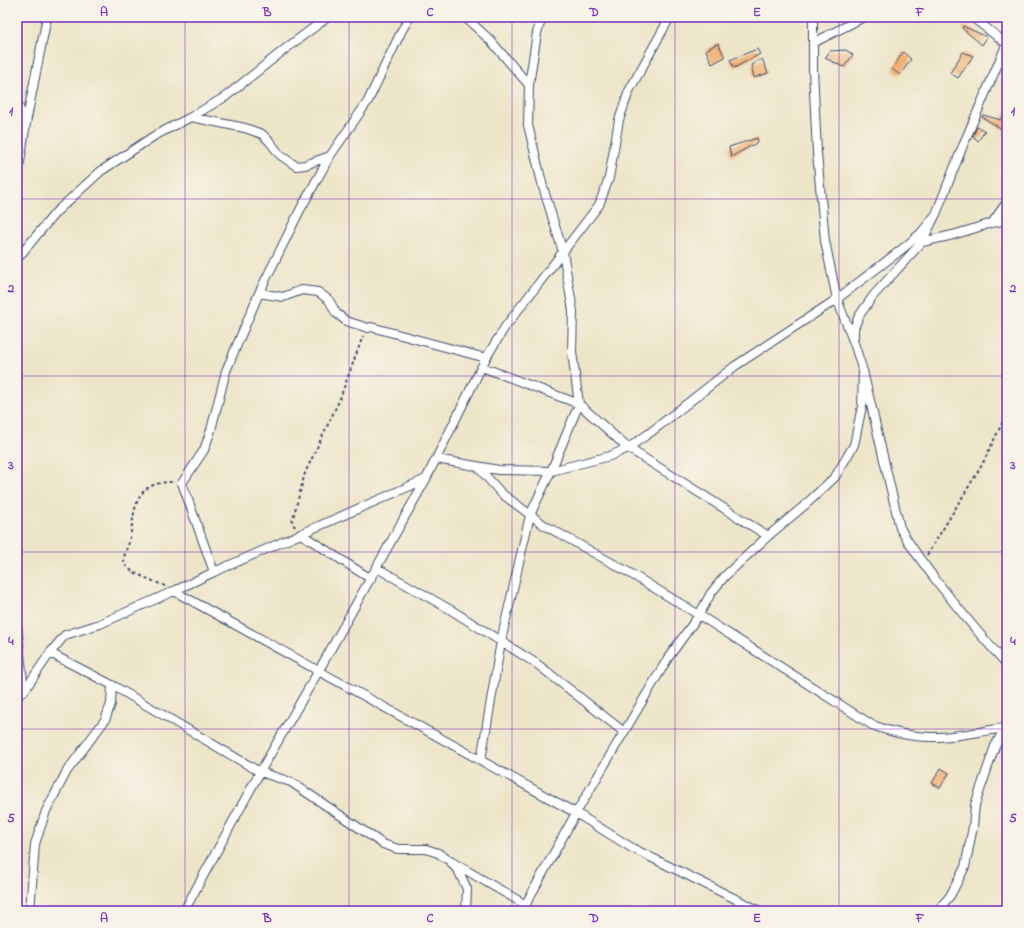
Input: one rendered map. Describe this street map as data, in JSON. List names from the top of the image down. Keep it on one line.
{"grid":{"columns":["A","B","C","D","E","F"],"rows":["1","2","3","4","5"]}}
